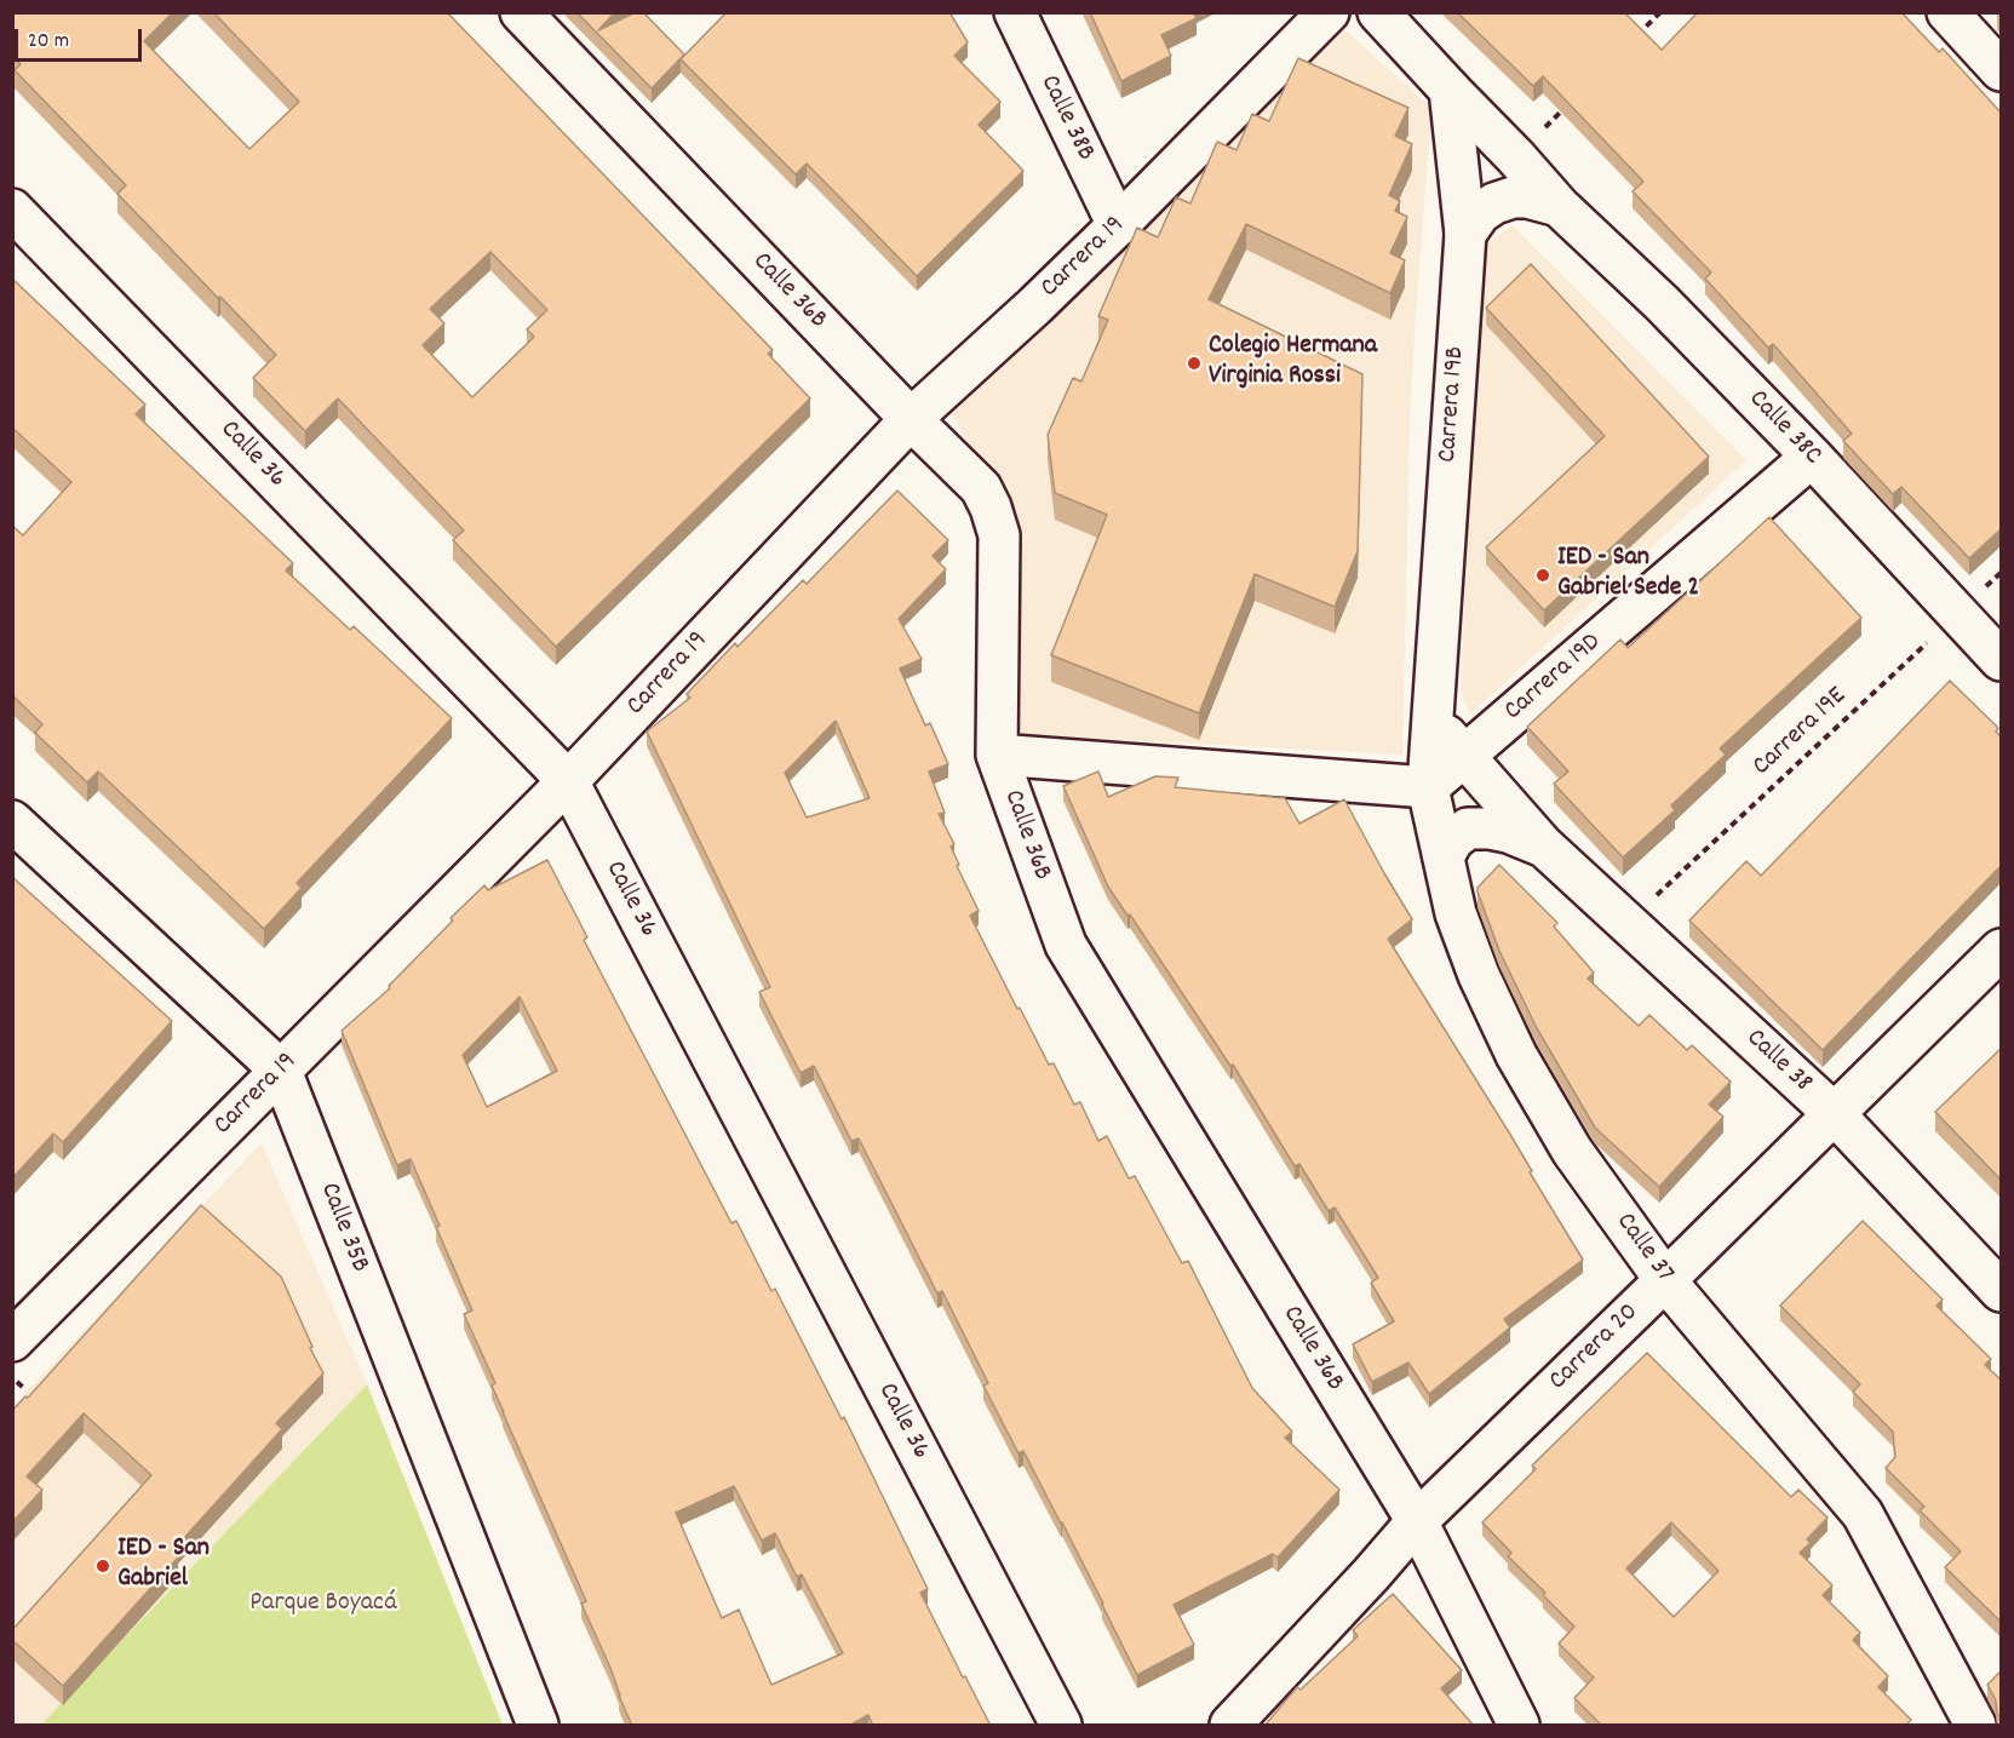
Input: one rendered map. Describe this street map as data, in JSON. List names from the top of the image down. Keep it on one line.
{"streets":{"street":["Calle 38B","Carrera 19","Calle 36B","Carrera 19B","Calle 38C","Calle 36","Carrera 19D","Calle 38","Calle 35B","Calle 37","Carrera 20"],"path":["Carrera 19E"]},"crossings":[["Calle 38B","Carrera 19"],["Carrera 19","Calle 36B"],["Carrera 19","Calle 36"],["Carrera 19","Calle 35B"],["Calle 36B","Carrera 20"],["Carrera 19B","Calle 38C"],["Carrera 19B","Calle 38"],["Carrera 19B","Calle 37"],["Calle 38C","Carrera 19D"],["Calle 38C","Carrera 19E"],["Carrera 19D","Calle 38"],["Carrera 19D","Calle 37"],["Carrera 19E","Calle 38"],["Calle 38","Calle 37"],["Calle 38","Carrera 20"],["Calle 37","Carrera 20"]],"parks":["Parque Boyacá"],"places":["Colegio Hermana Virginia Rossi","IED - San Gabriel Sede 2","IED - San Gabriel"],"scale_bar":"20 m"}
